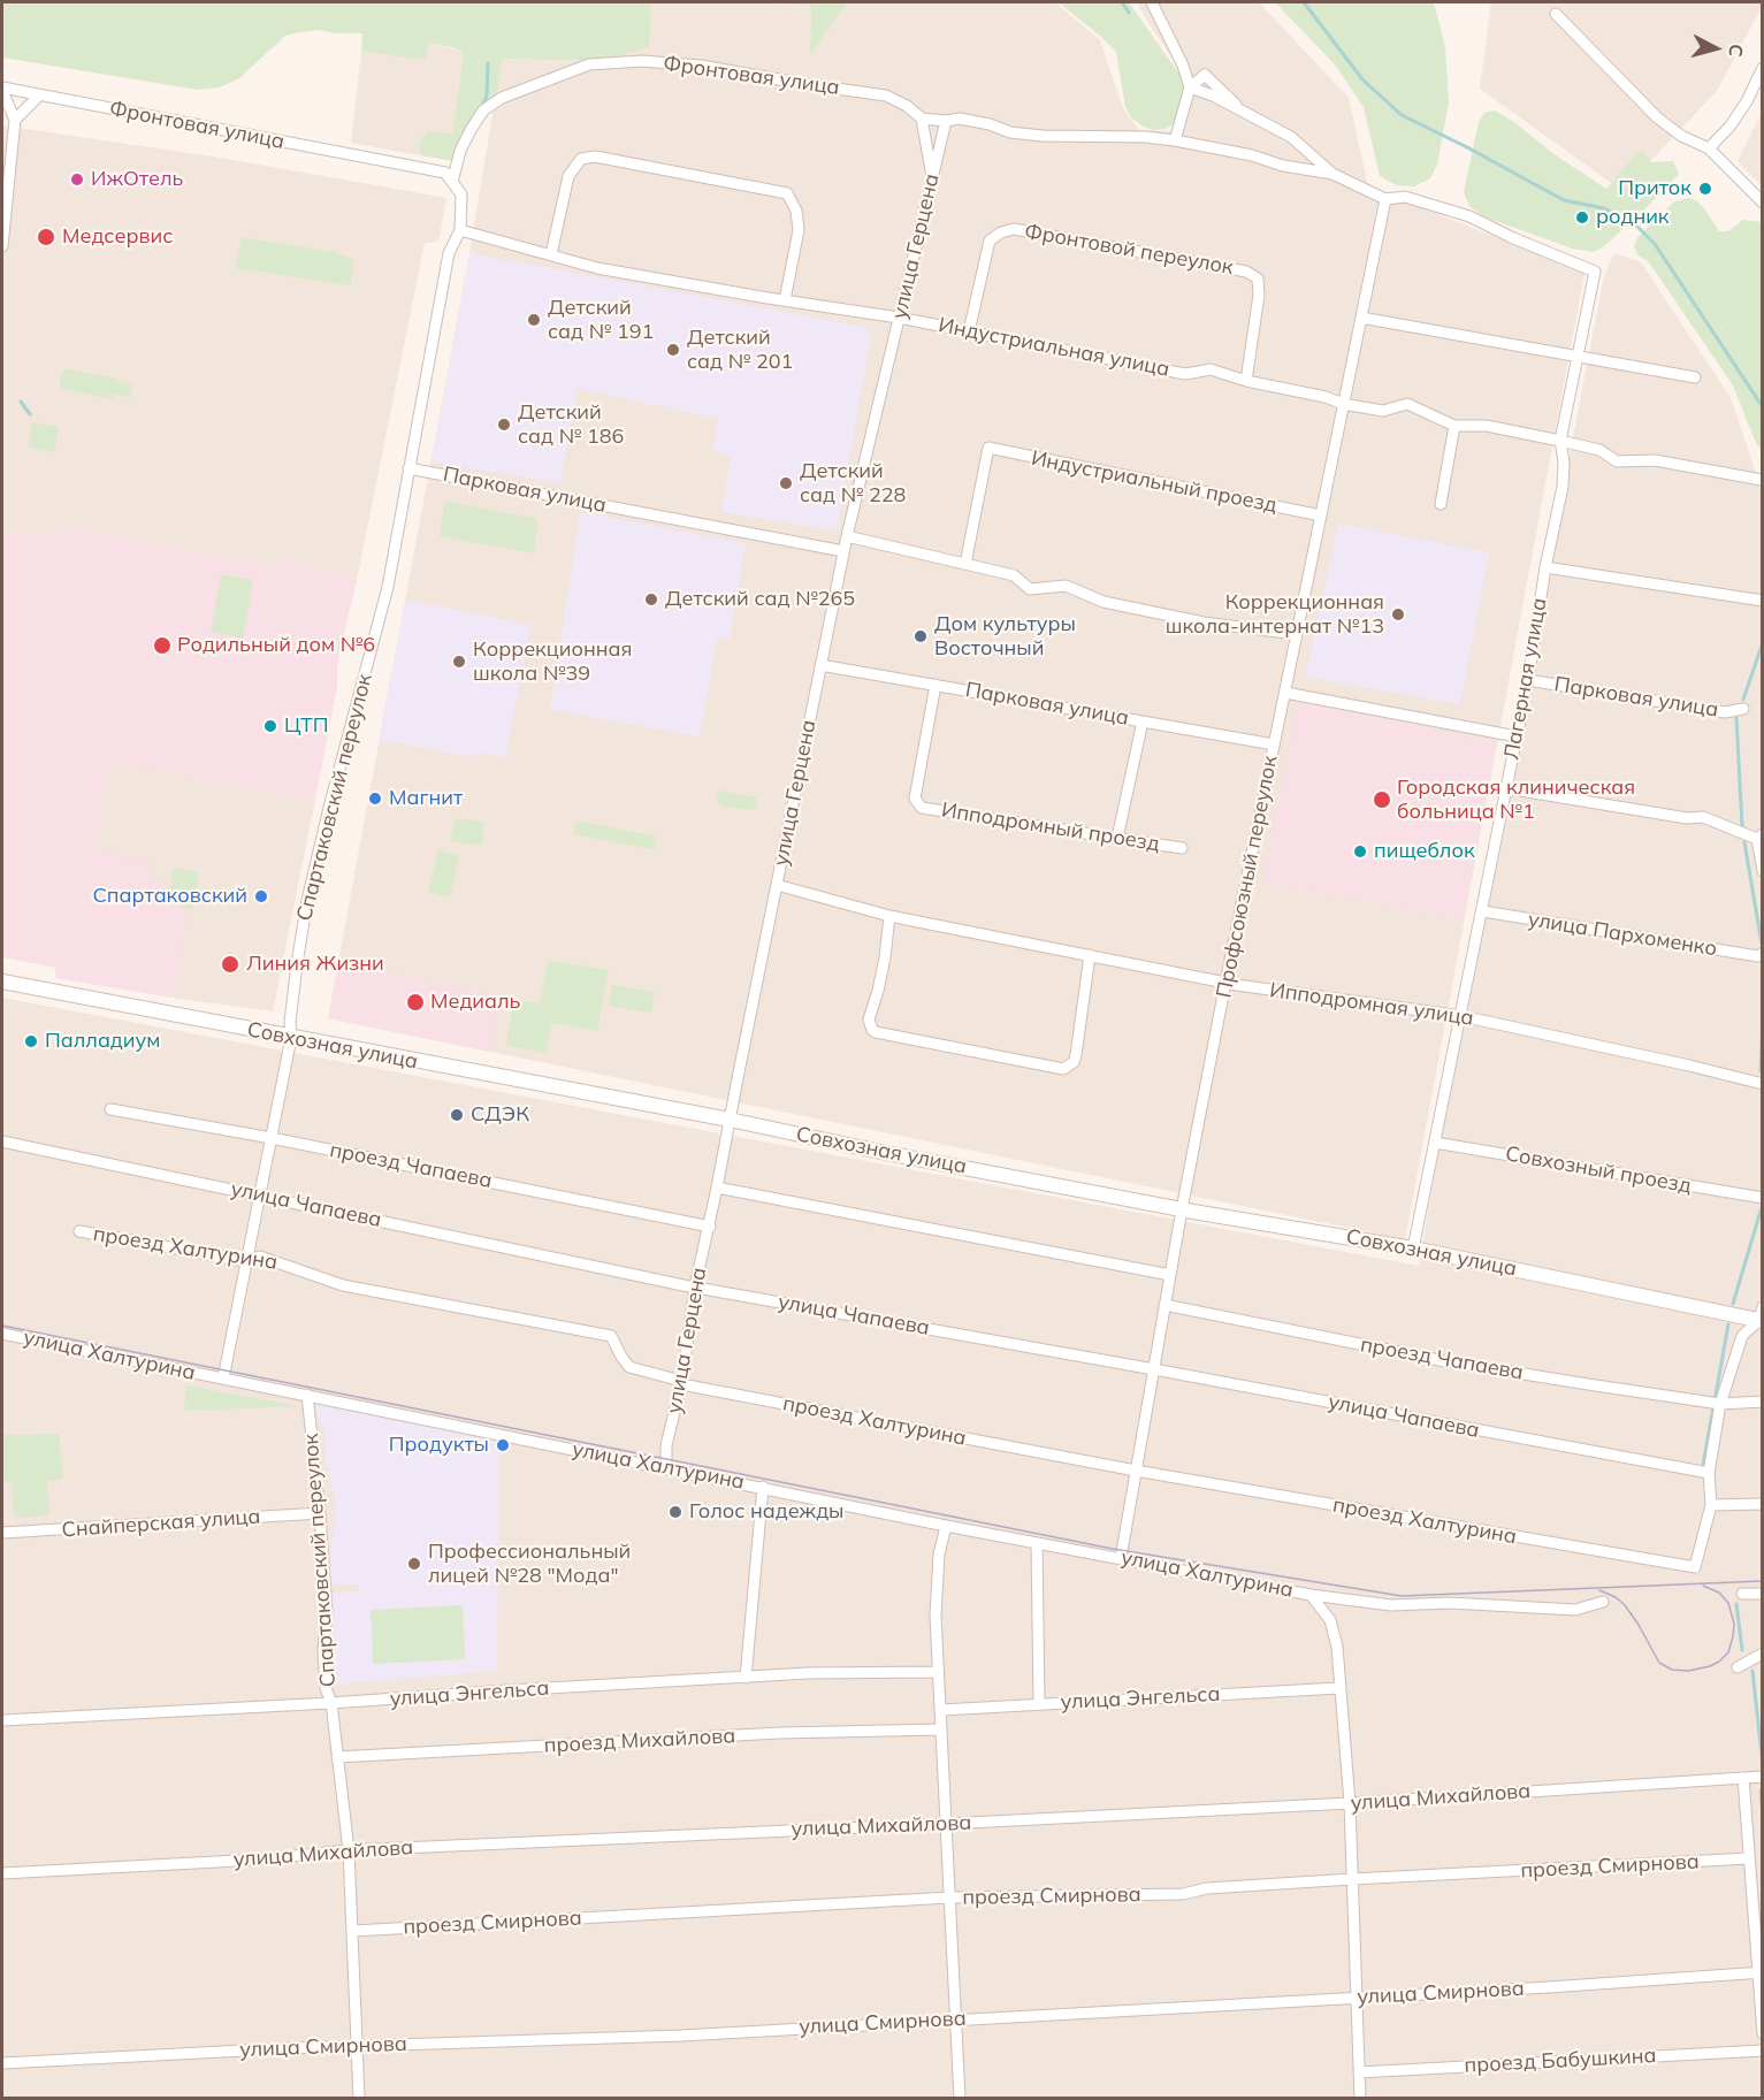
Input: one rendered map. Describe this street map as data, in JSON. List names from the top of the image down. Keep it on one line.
{"streets":{"street":["Фронтовая улица","улица Герцена","Фронтовой переулок","Индустриальная улица","Индустриальный проезд","Парковая улица","Лагерная улица","Спартаковский переулок","Ипподромный проезд","Профсоюзный переулок","улица Пархоменко","Ипподромная улица","Совхозная улица","проезд Чапаева","Совхозный проезд","улица Чапаева","проезд Халтурина","улица Халтурина","Снайперская улица","улица Энгельса","проезд Михайлова","улица Михайлова","проезд Смирнова","улица Смирнова","проезд Бабушкина"]},"crossings":[["Фронтовая улица","улица Герцена"],["Фронтовая улица","Лагерная улица"],["Фронтовая улица","Спартаковский переулок"],["Фронтовая улица","Профсоюзный переулок"],["улица Герцена","Индустриальная улица"],["улица Герцена","Парковая улица"],["улица Герцена","Ипподромная улица"],["улица Герцена","Совхозная улица"],["улица Герцена","проезд Чапаева"],["улица Герцена","улица Чапаева"],["улица Герцена","проезд Халтурина"],["улица Герцена","улица Халтурина"],["Фронтовой переулок","Индустриальная улица"],["Индустриальная улица","Лагерная улица"],["Индустриальная улица","Спартаковский переулок"],["Индустриальная улица","Профсоюзный переулок"],["Индустриальный проезд","Профсоюзный переулок"],["Парковая улица","Лагерная улица"],["Парковая улица","Спартаковский переулок"],["Парковая улица","Ипподромный проезд"],["Парковая улица","Профсоюзный переулок"],["Лагерная улица","Профсоюзный переулок"],["Лагерная улица","улица Пархоменко"],["Лагерная улица","Ипподромная улица"],["Лагерная улица","Совхозная улица"],["Лагерная улица","Совхозный проезд"],["Спартаковский переулок","Совхозная улица"],["Спартаковский переулок","проезд Чапаева"],["Спартаковский переулок","улица Чапаева"],["Спартаковский переулок","проезд Халтурина"],["Спартаковский переулок","улица Халтурина"],["Спартаковский переулок","Снайперская улица"],["Спартаковский переулок","улица Энгельса"],["Спартаковский переулок","проезд Михайлова"],["Спартаковский переулок","улица Михайлова"],["Спартаковский переулок","проезд Смирнова"],["Спартаковский переулок","улица Смирнова"],["Профсоюзный переулок","Ипподромная улица"],["Профсоюзный переулок","Совхозная улица"],["Профсоюзный переулок","проезд Чапаева"],["Профсоюзный переулок","улица Чапаева"],["Профсоюзный переулок","проезд Халтурина"],["Профсоюзный переулок","улица Халтурина"]],"places":["ИжОтель","Приток","родник","Медсервис","Детский сад № 191","Детский сад № 201","Детский сад № 186","Детский сад № 228","Детский сад №265","Коррекционная школа-интернат №13","Дом культуры Восточный","Родильный дом №6","Коррекционная школа №39","ЦТП","Магнит","Городская клиническая больница №1","пищеблок","Спартаковский","Линия Жизни","Медиаль","Палладиум","СДЭК","Продукты","Голос надежды","Профессиональный лицей №28 \"Мода\""],"north":"right"}
